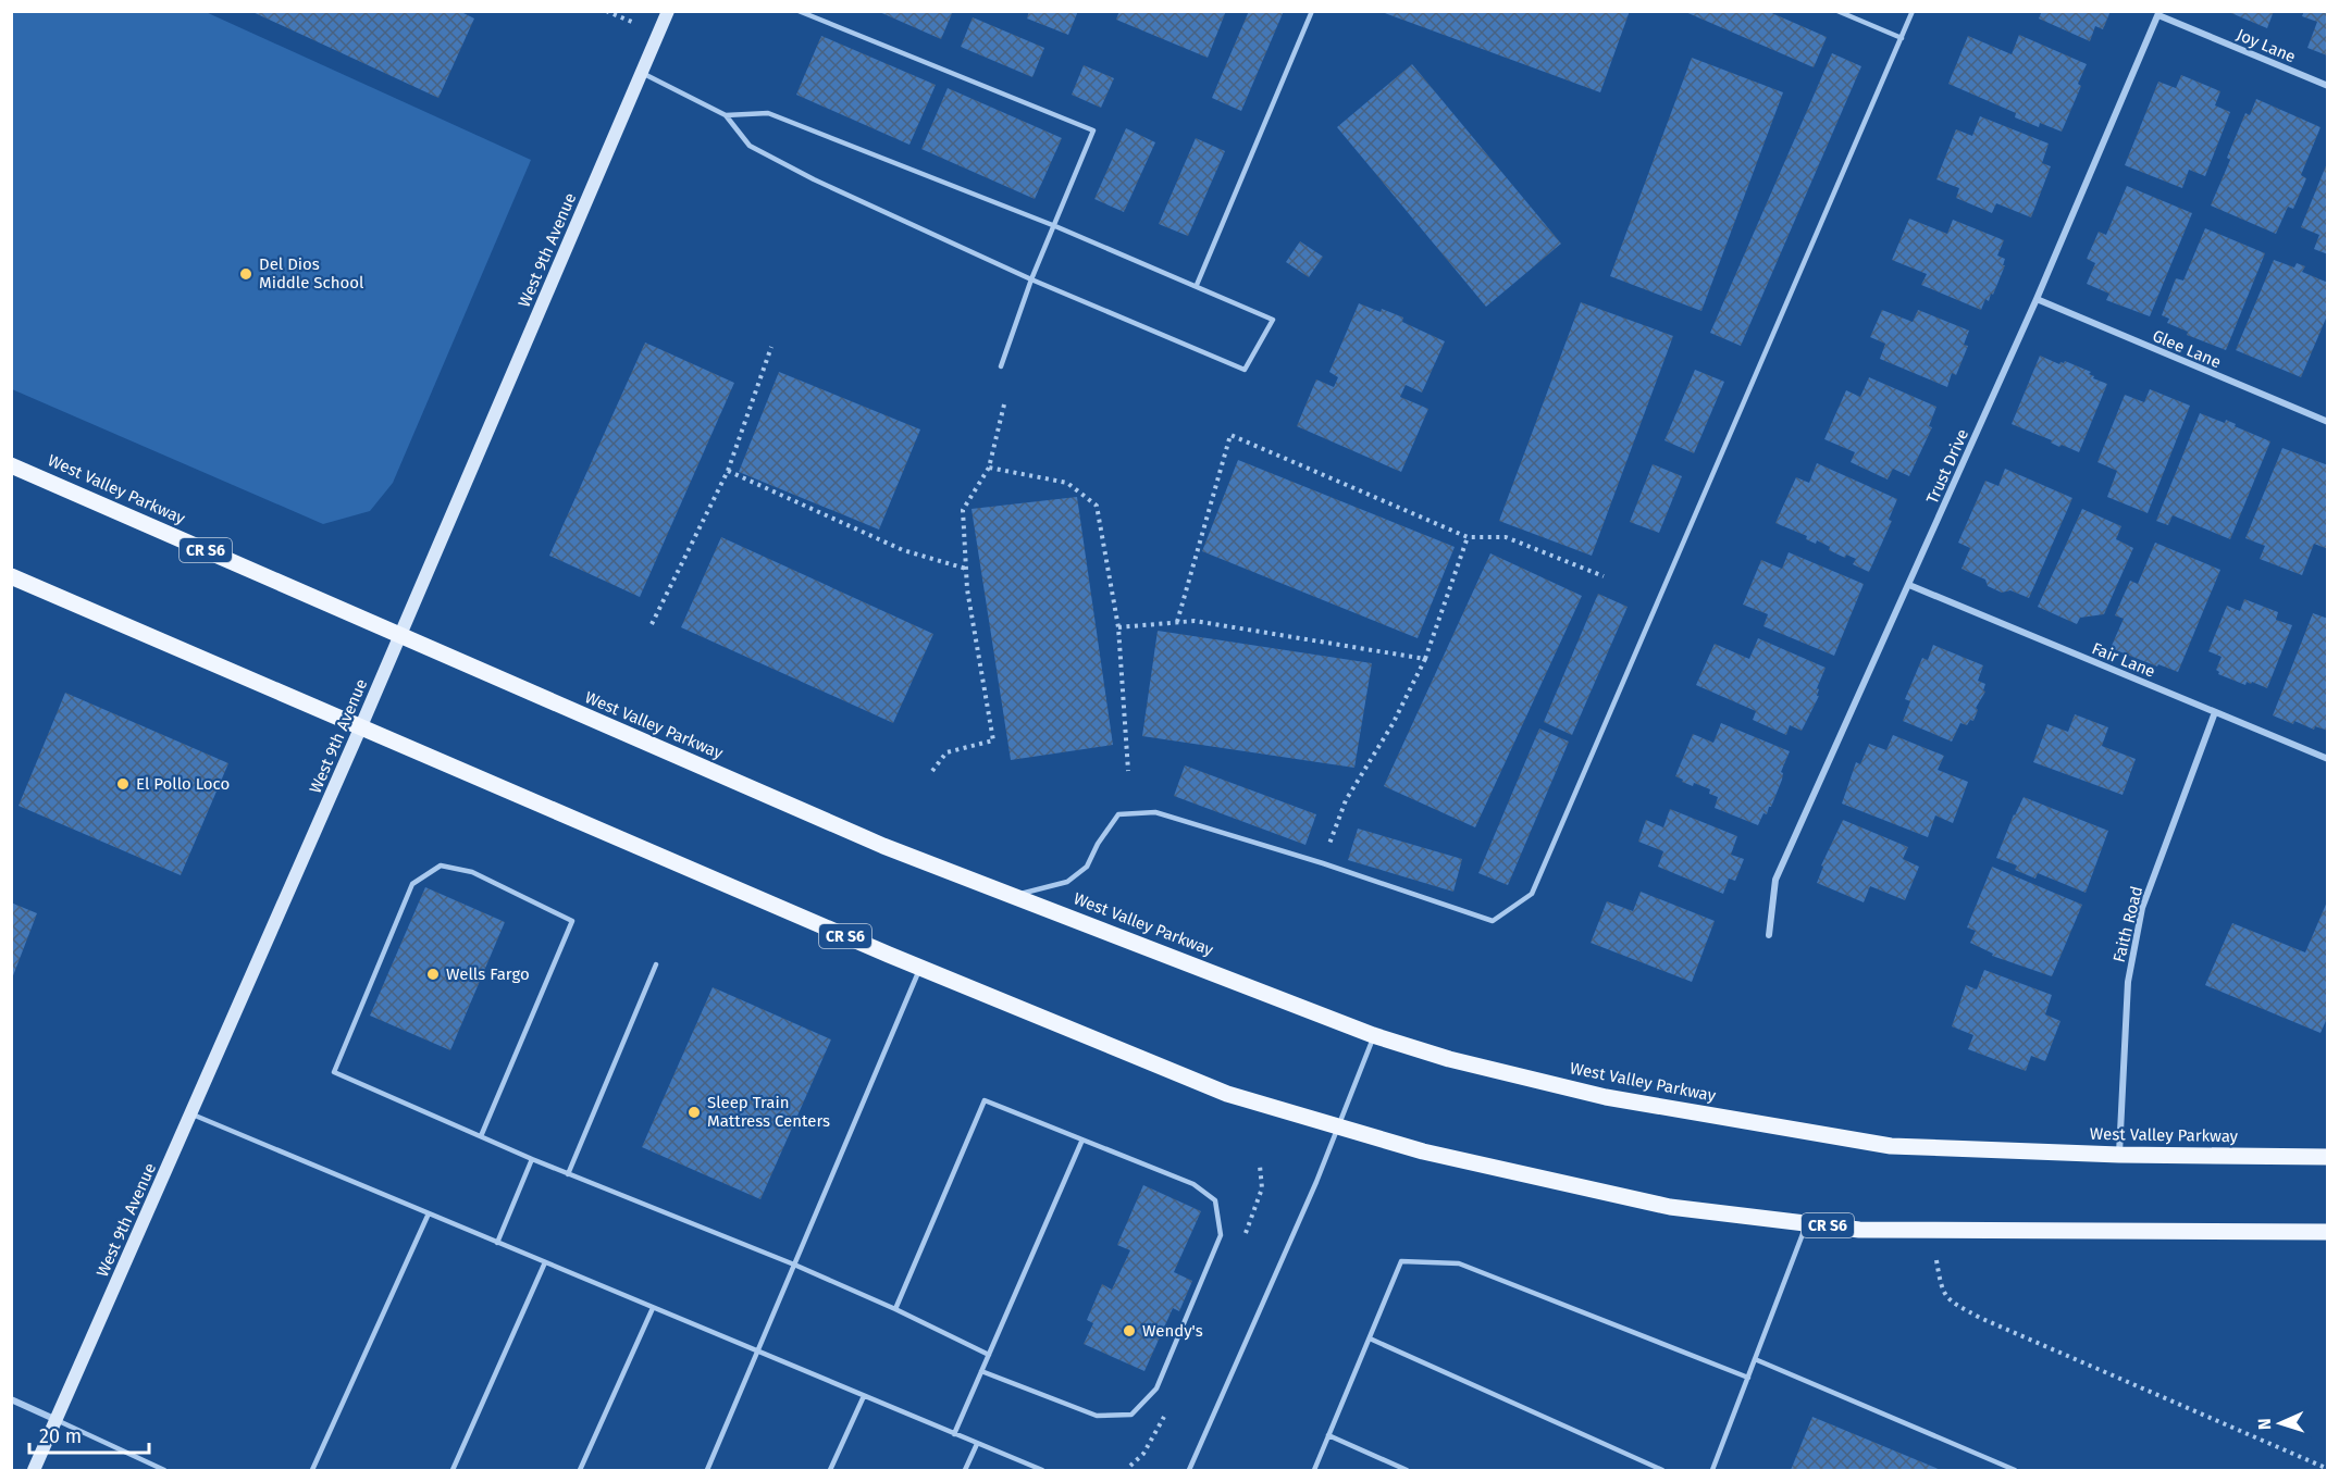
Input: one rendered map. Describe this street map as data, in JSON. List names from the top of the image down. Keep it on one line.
{"streets":{"main road":["West Valley Parkway","CR S6"],"street":["Joy Lane","West 9th Avenue","Glee Lane","Trust Drive","Fair Lane","Faith Road"]},"crossings":[["Joy Lane","Trust Drive"],["West 9th Avenue","West Valley Parkway"],["West 9th Avenue","CR S6"],["Glee Lane","Trust Drive"],["Trust Drive","Fair Lane"],["West Valley Parkway","Faith Road"],["Fair Lane","Faith Road"]],"places":["Del Dios Middle School","El Pollo Loco","Wells Fargo","Sleep Train Mattress Centers","Wendy's"],"scale_bar":"20 m","north":"left"}
